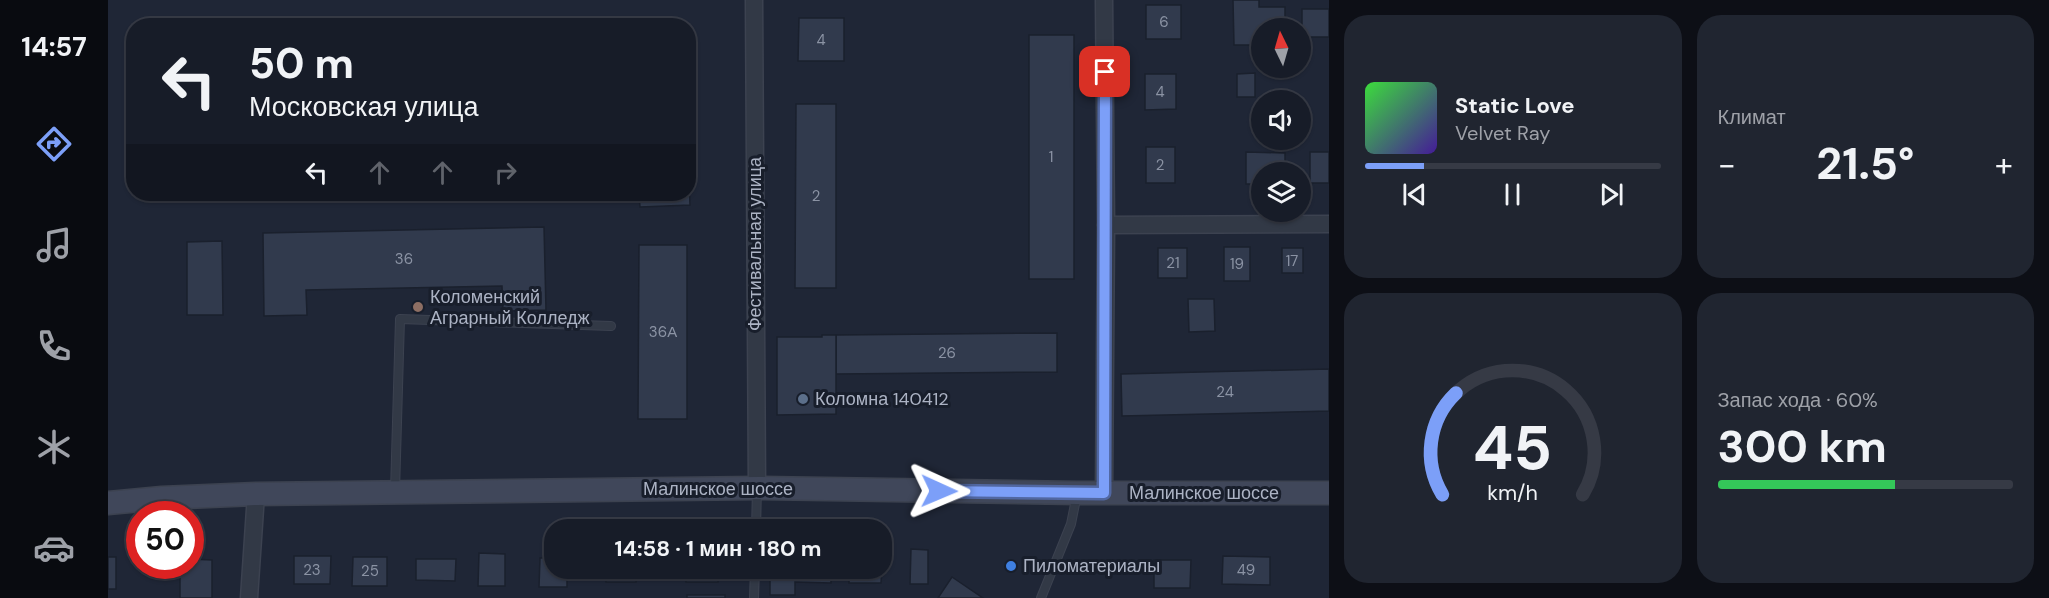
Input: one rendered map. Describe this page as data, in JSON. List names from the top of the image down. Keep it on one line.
{"streets":{"main road":["Малинское шоссе"],"street":["Фестивальная улица"]},"crossings":[["Фестивальная улица","Малинское шоссе"]],"places":["Коломенский Аграрный Колледж","Коломна 140412","Пиломатериалы"],"house_numbers":["6","4","4","1","2","2","36","17","21","19","36А","26","24","23","49","25"],"north":"top","page":{"tabs":"14:57","tile":["Климат",["Запас хода · 60%","300 km"]],"turn":["50 m","Московская улица"],"song":["Static Love","Velvet Ray"],"heat":["−","21.5°","+"],"limit":"50","trip":"14:58 · 1 мин · 180 m","gauge":["45","km/h"]}}
